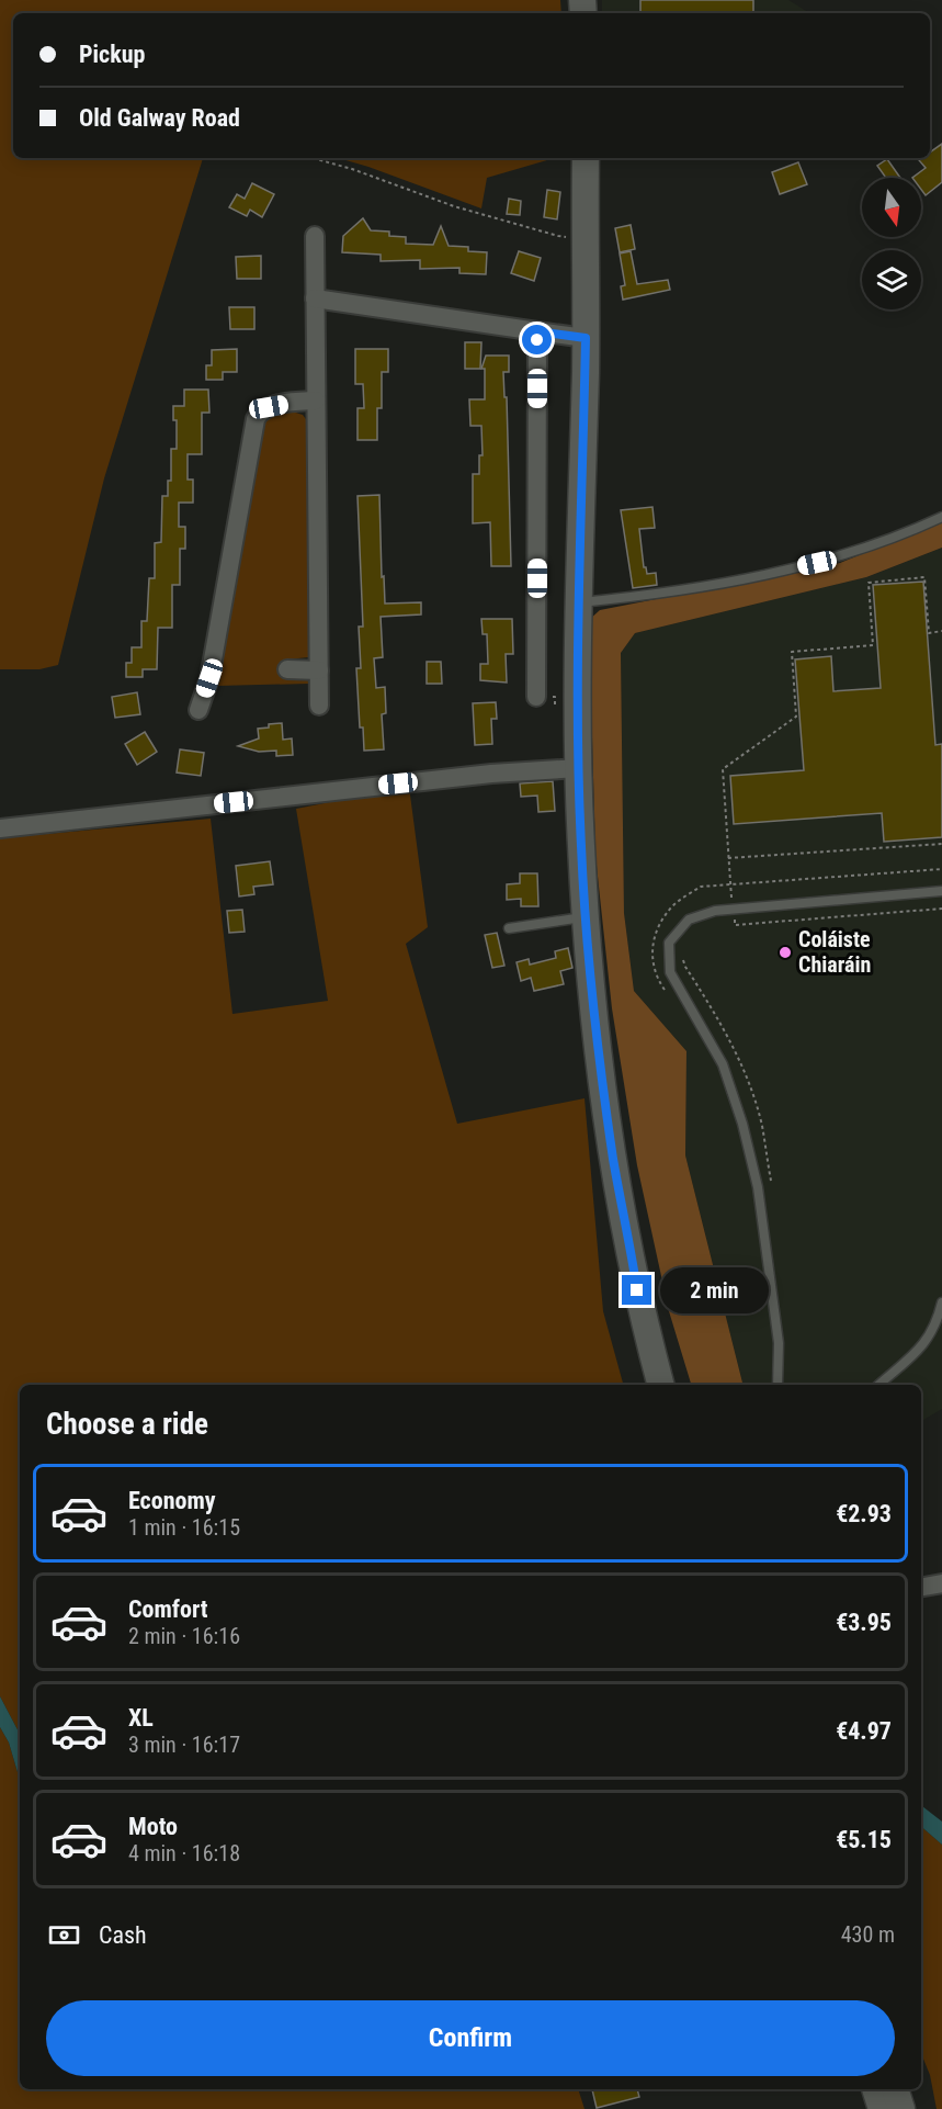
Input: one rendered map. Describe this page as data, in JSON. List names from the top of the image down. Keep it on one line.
{"places":["Coláiste Chiaráin"],"north":"bottom","page":{"banner":["Pickup","Old Galway Road"],"bubble":"2 min","heading":"Choose a ride","list":[{"name":"Economy","note":"1 min · 16:15","value":"€2.93"},{"name":"Comfort","note":"2 min · 16:16","value":"€3.95"},{"name":"XL","note":"3 min · 16:17","value":"€4.97"},{"name":"Moto","note":"4 min · 16:18","value":"€5.15"}],"pay":["Cash","430 m"],"buttons":"Confirm"}}
